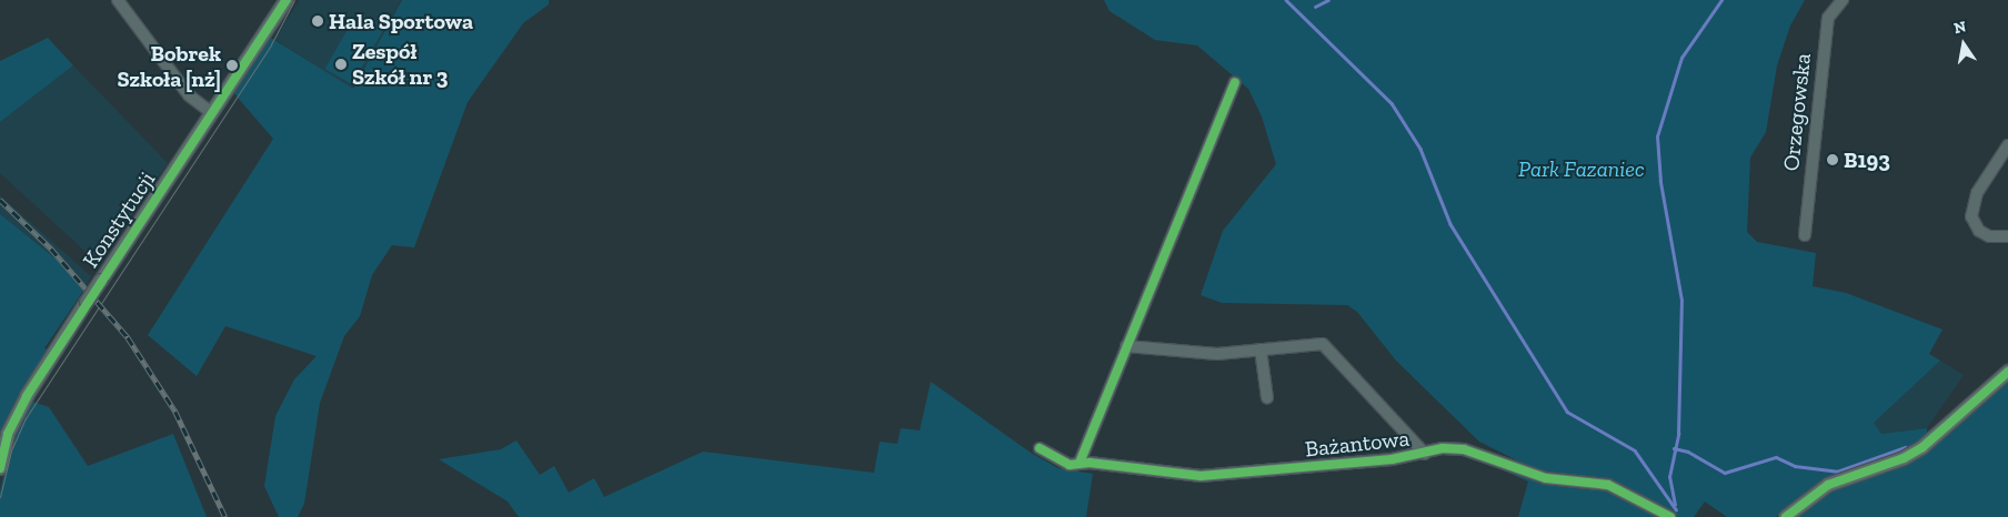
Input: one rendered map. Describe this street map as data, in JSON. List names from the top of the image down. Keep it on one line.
{"streets":{"street":["Orzegowska","Konstytucji","Bażantowa"]},"parks":["Park Fazaniec"],"places":["Hala Sportowa","Zespół Szkół nr 3","Bobrek Szkoła [nż]","B193"],"north":"top"}
